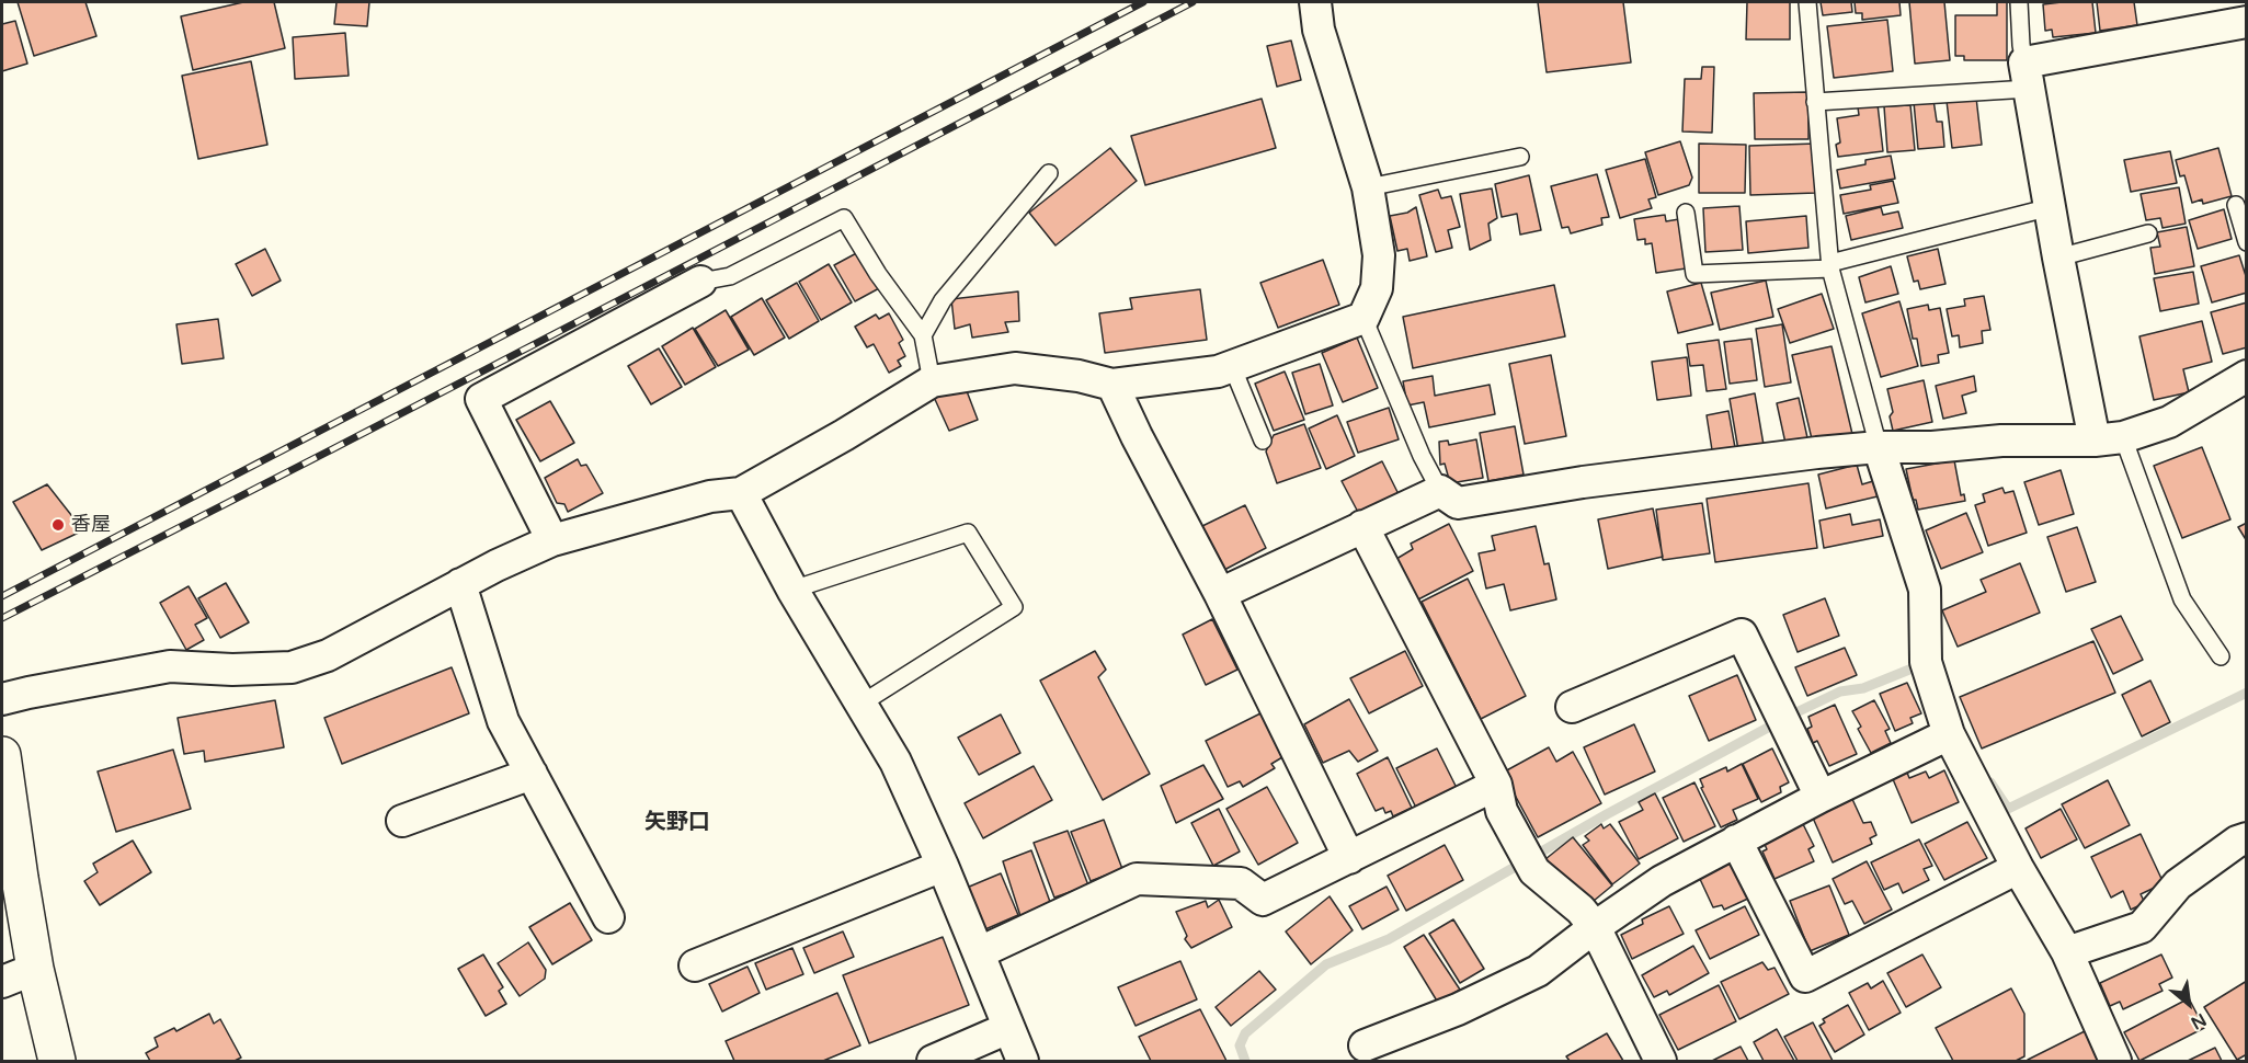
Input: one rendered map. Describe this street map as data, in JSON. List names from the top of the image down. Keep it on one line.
{"districts":["矢野口"],"places":["香屋"],"north":"bottom right"}
